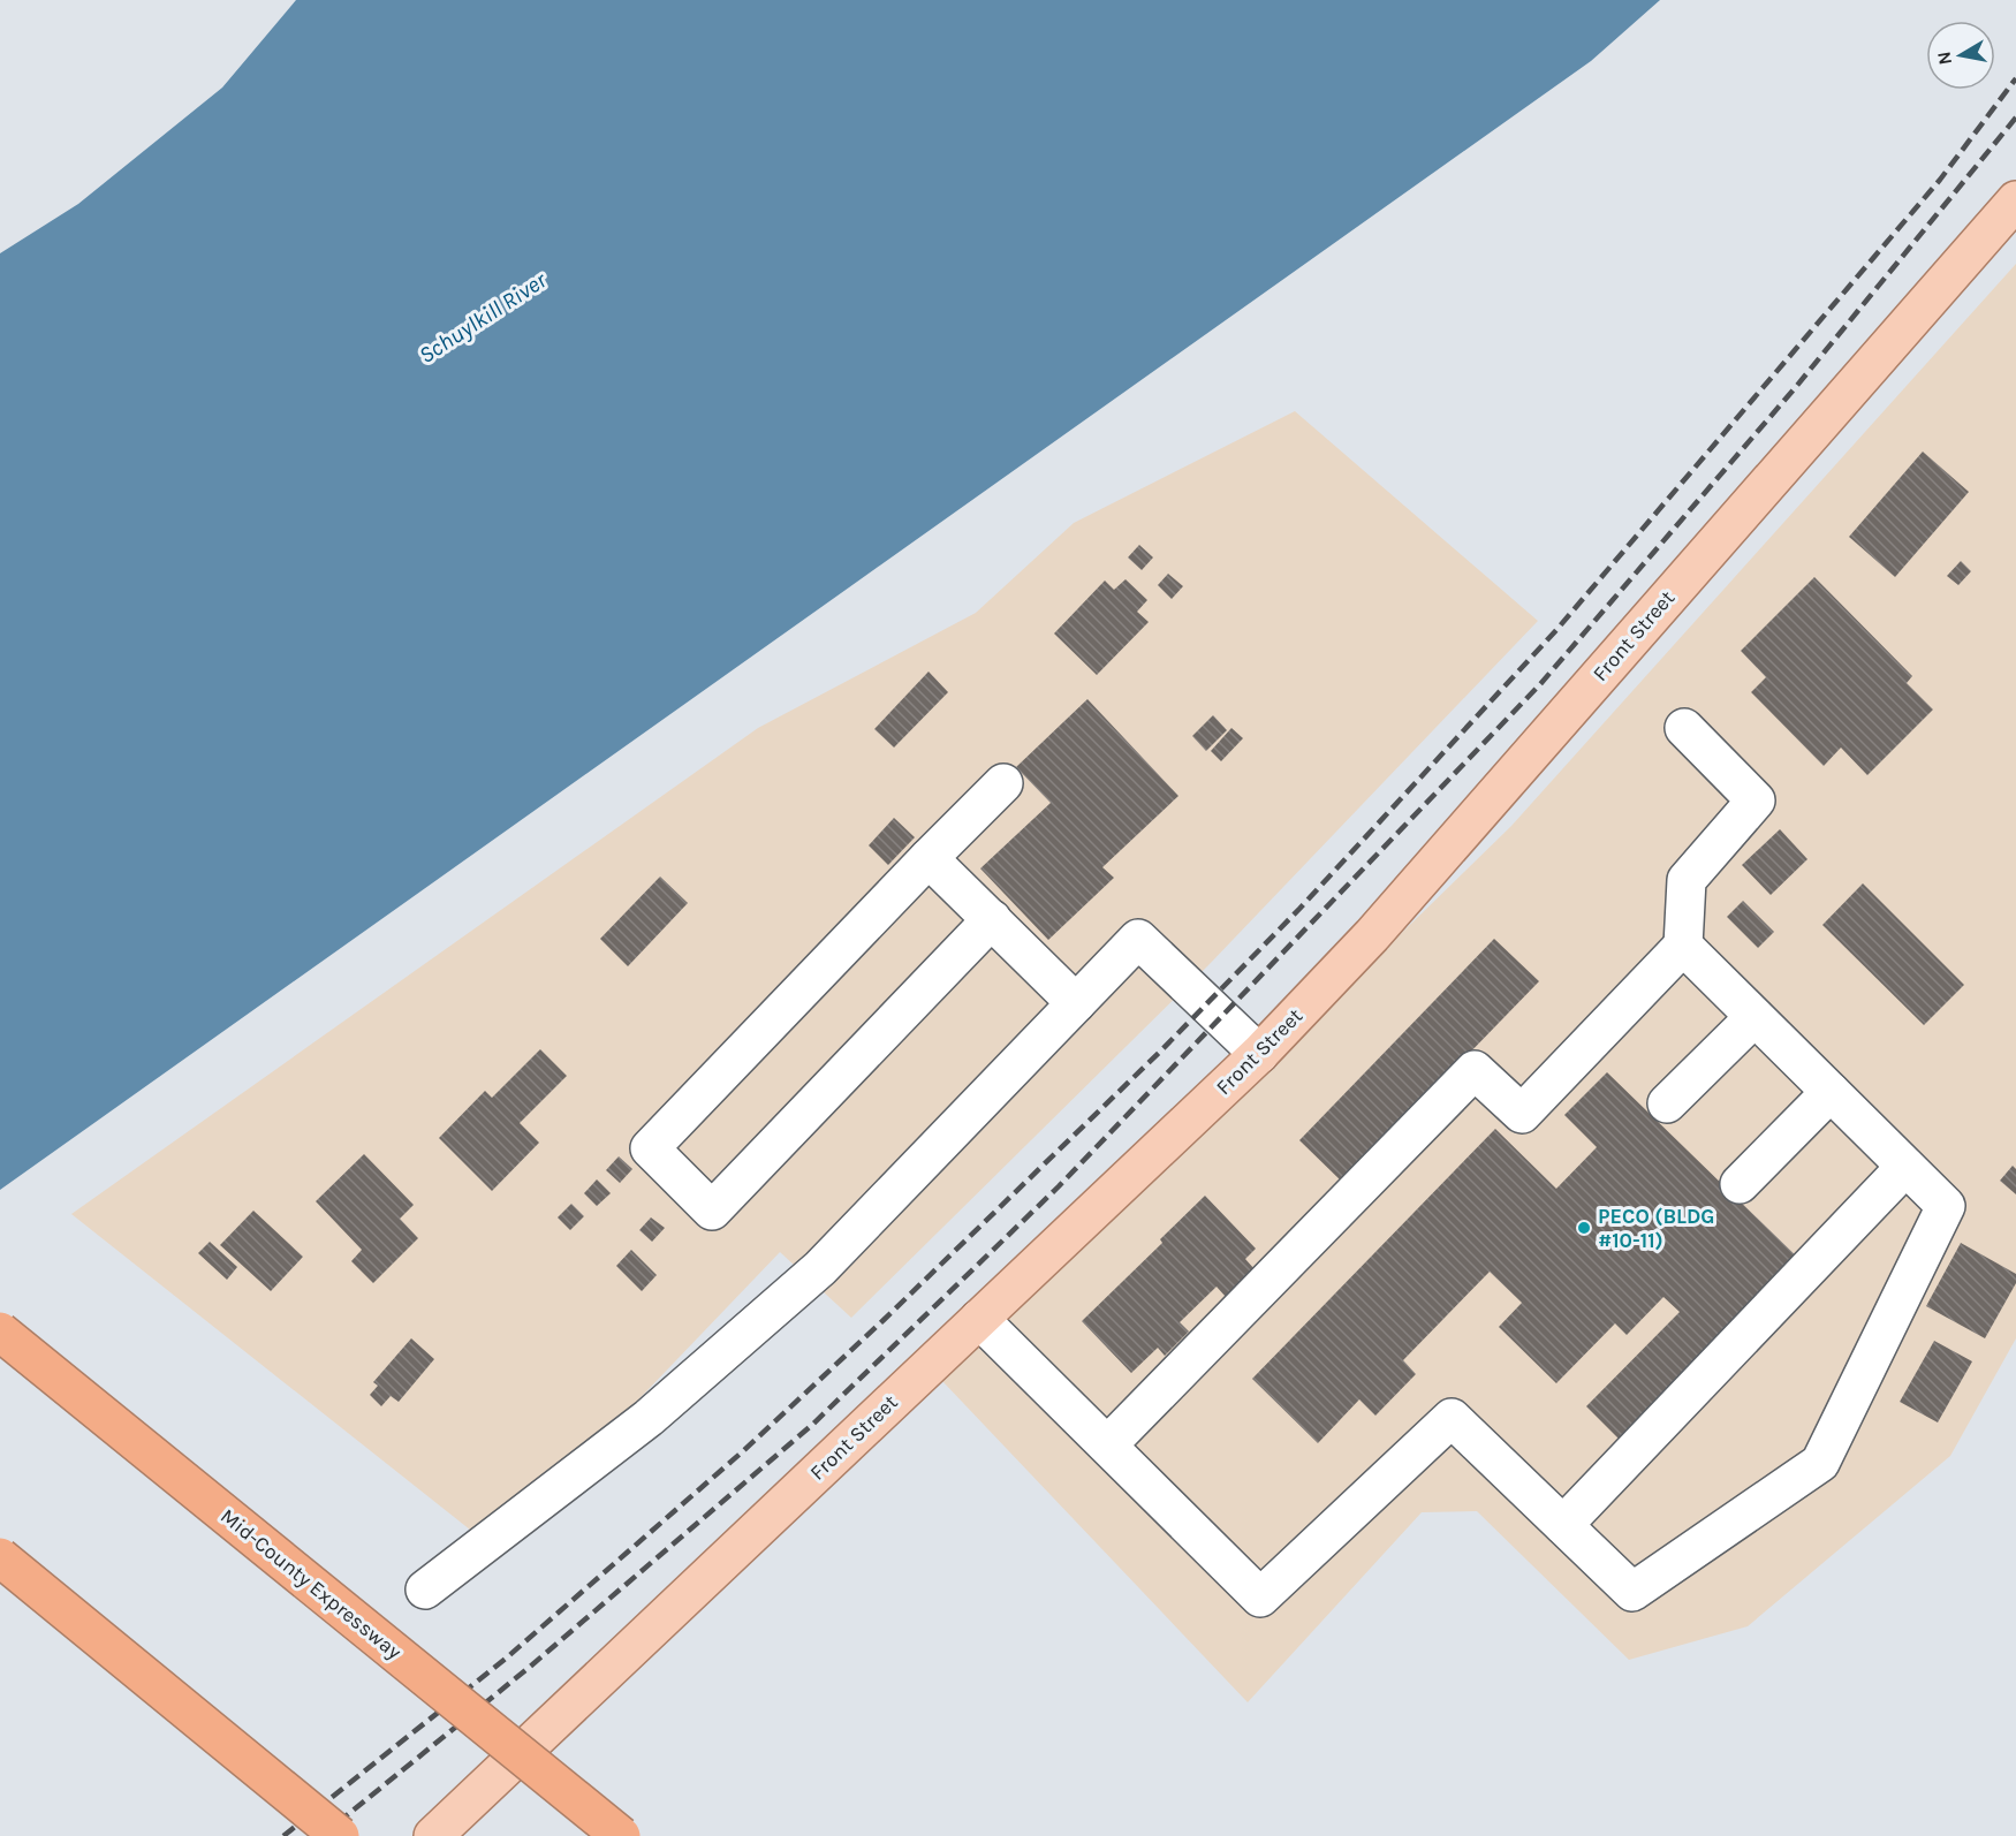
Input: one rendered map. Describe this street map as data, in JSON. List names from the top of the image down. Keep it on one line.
{"streets":{"highway":["Mid-County Expressway"],"main road":["Front Street"]},"water":["Schuylkill River"],"places":["PECO (BLDG #10-11)"],"north":"left"}
